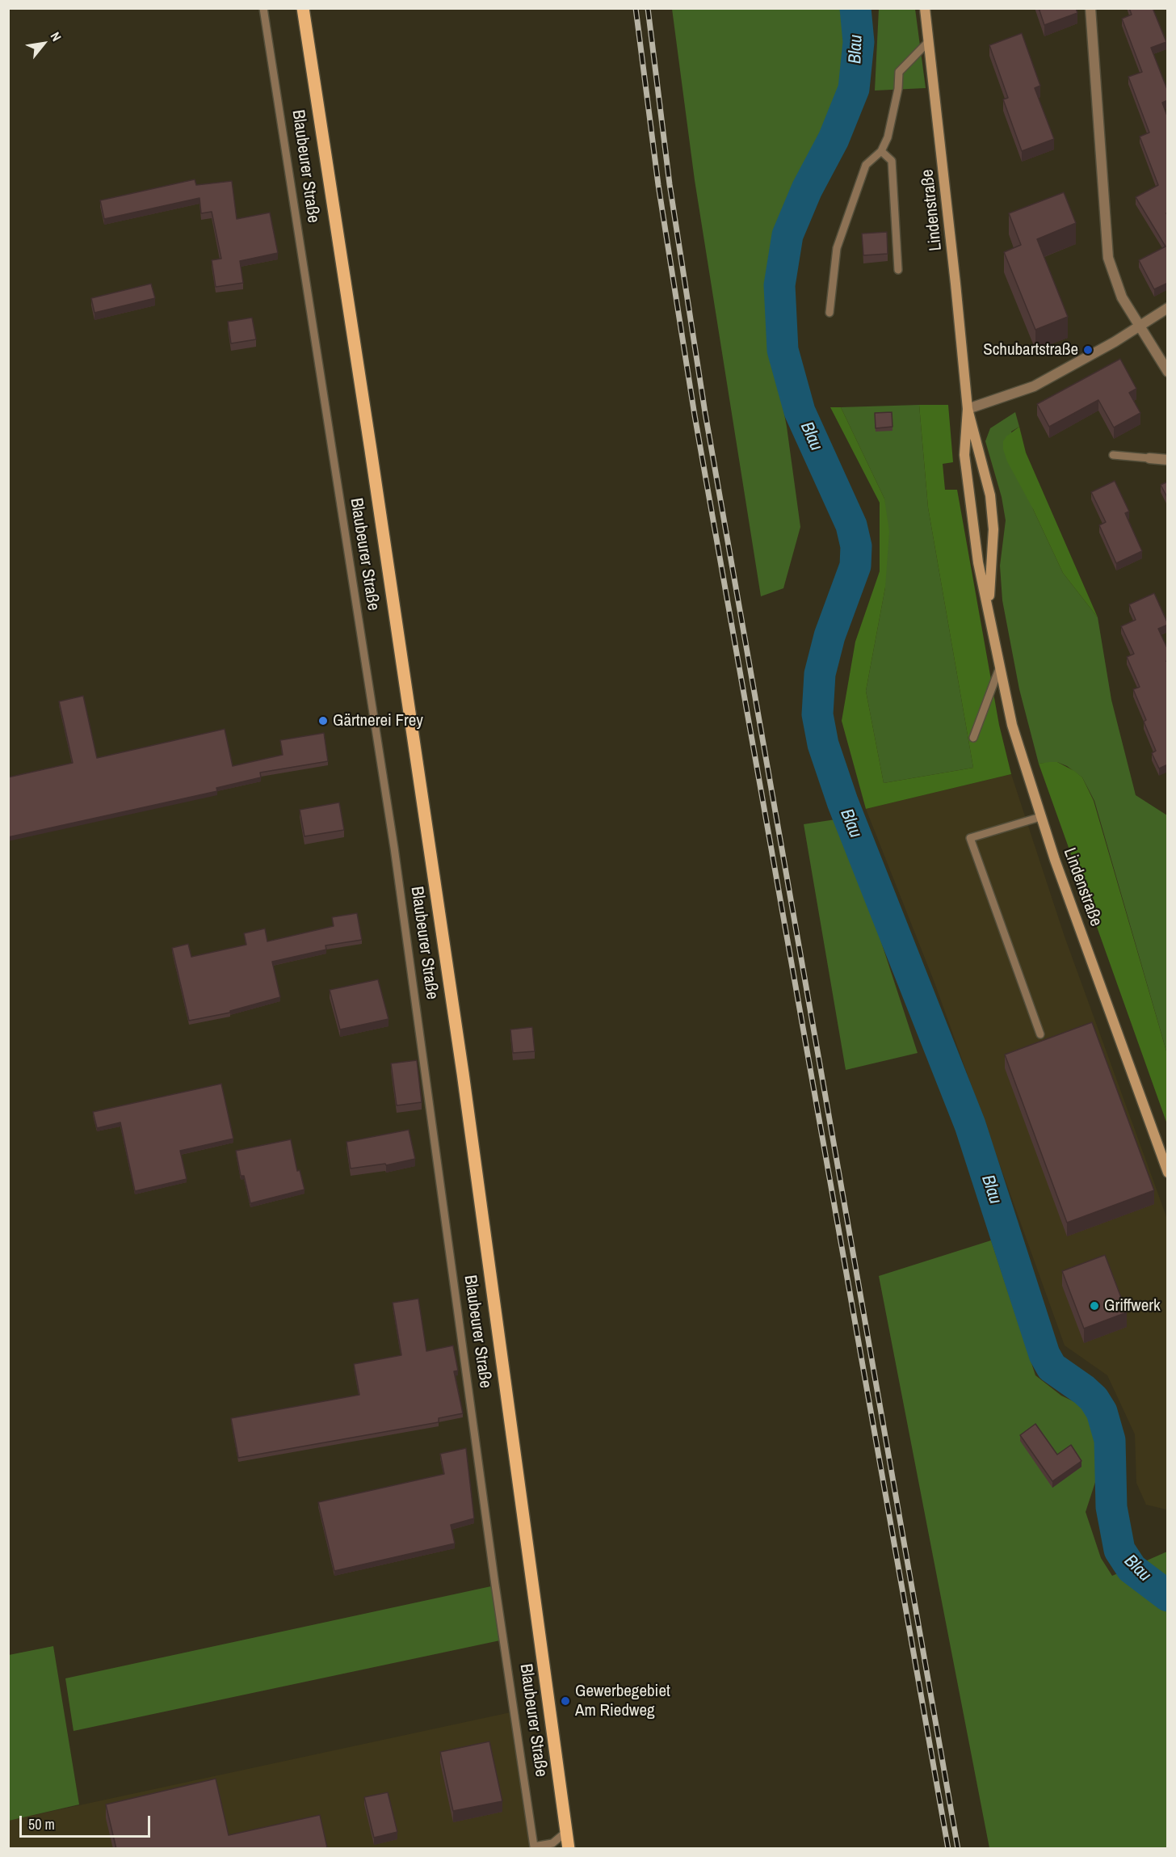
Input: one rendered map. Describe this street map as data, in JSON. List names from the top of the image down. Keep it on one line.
{"streets":{"main road":["Blaubeurer Straße"],"street":["Lindenstraße"]},"water":["Blau"],"places":["Schubartstraße","Gärtnerei Frey","Griffwerk","Gewerbegebiet Am Riedweg"],"scale_bar":"50 m","north":"top right"}
